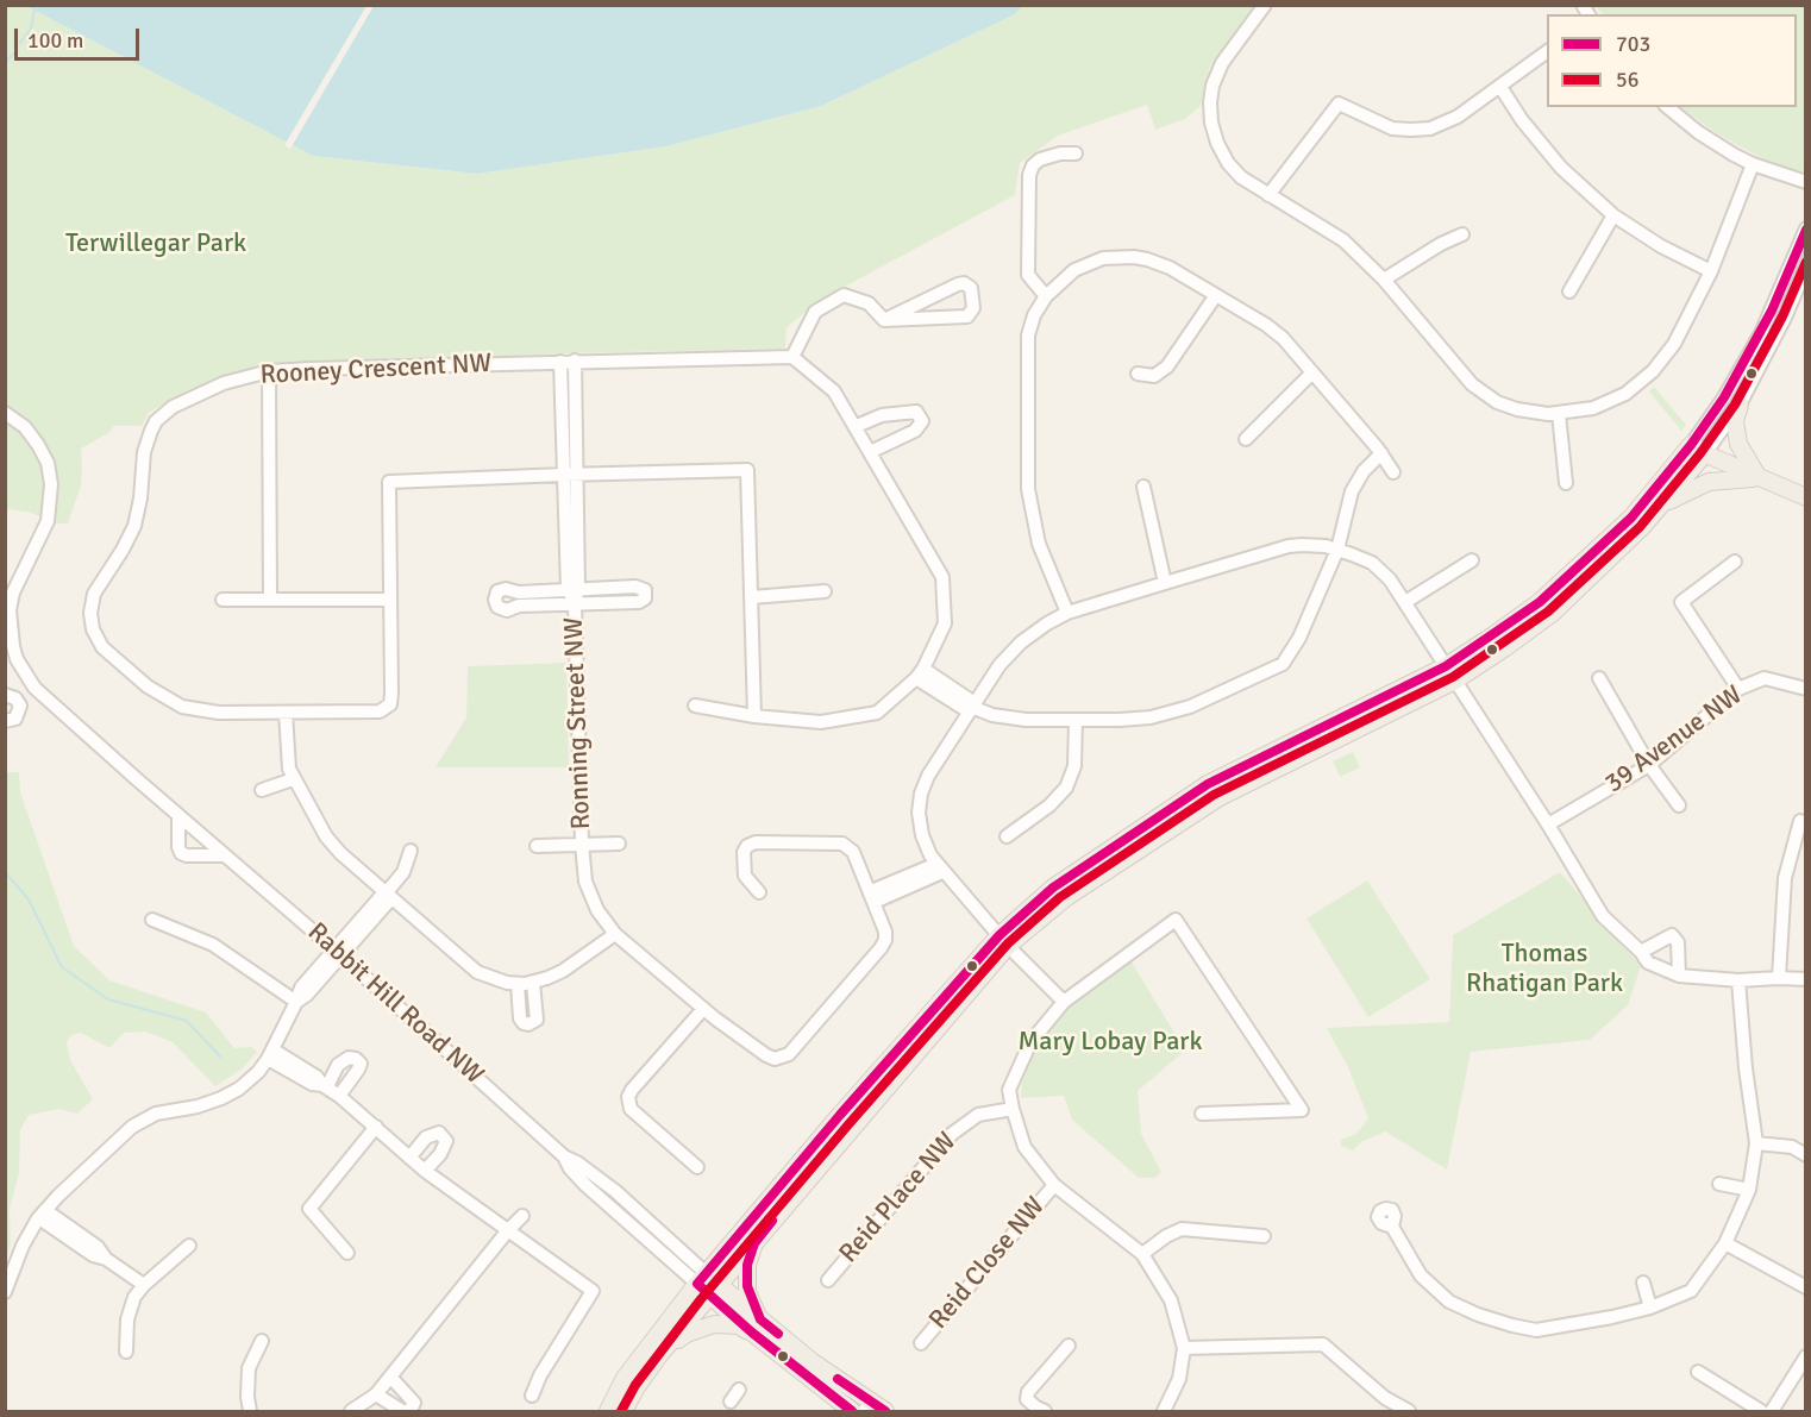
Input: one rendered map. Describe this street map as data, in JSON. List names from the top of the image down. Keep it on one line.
{"streets":{"main road":["Rabbit Hill Road NW"],"street":["Rooney Crescent NW","Ronning Street NW","39 Avenue NW","Reid Place NW","Reid Close NW"]},"crossings":[["Rooney Crescent NW","Ronning Street NW"]],"parks":["Terwillegar Park","Thomas Rhatigan Park","Mary Lobay Park"],"lines":["transit line 703","transit line 56"],"legend":["703","56"],"scale_bar":"100 m"}
